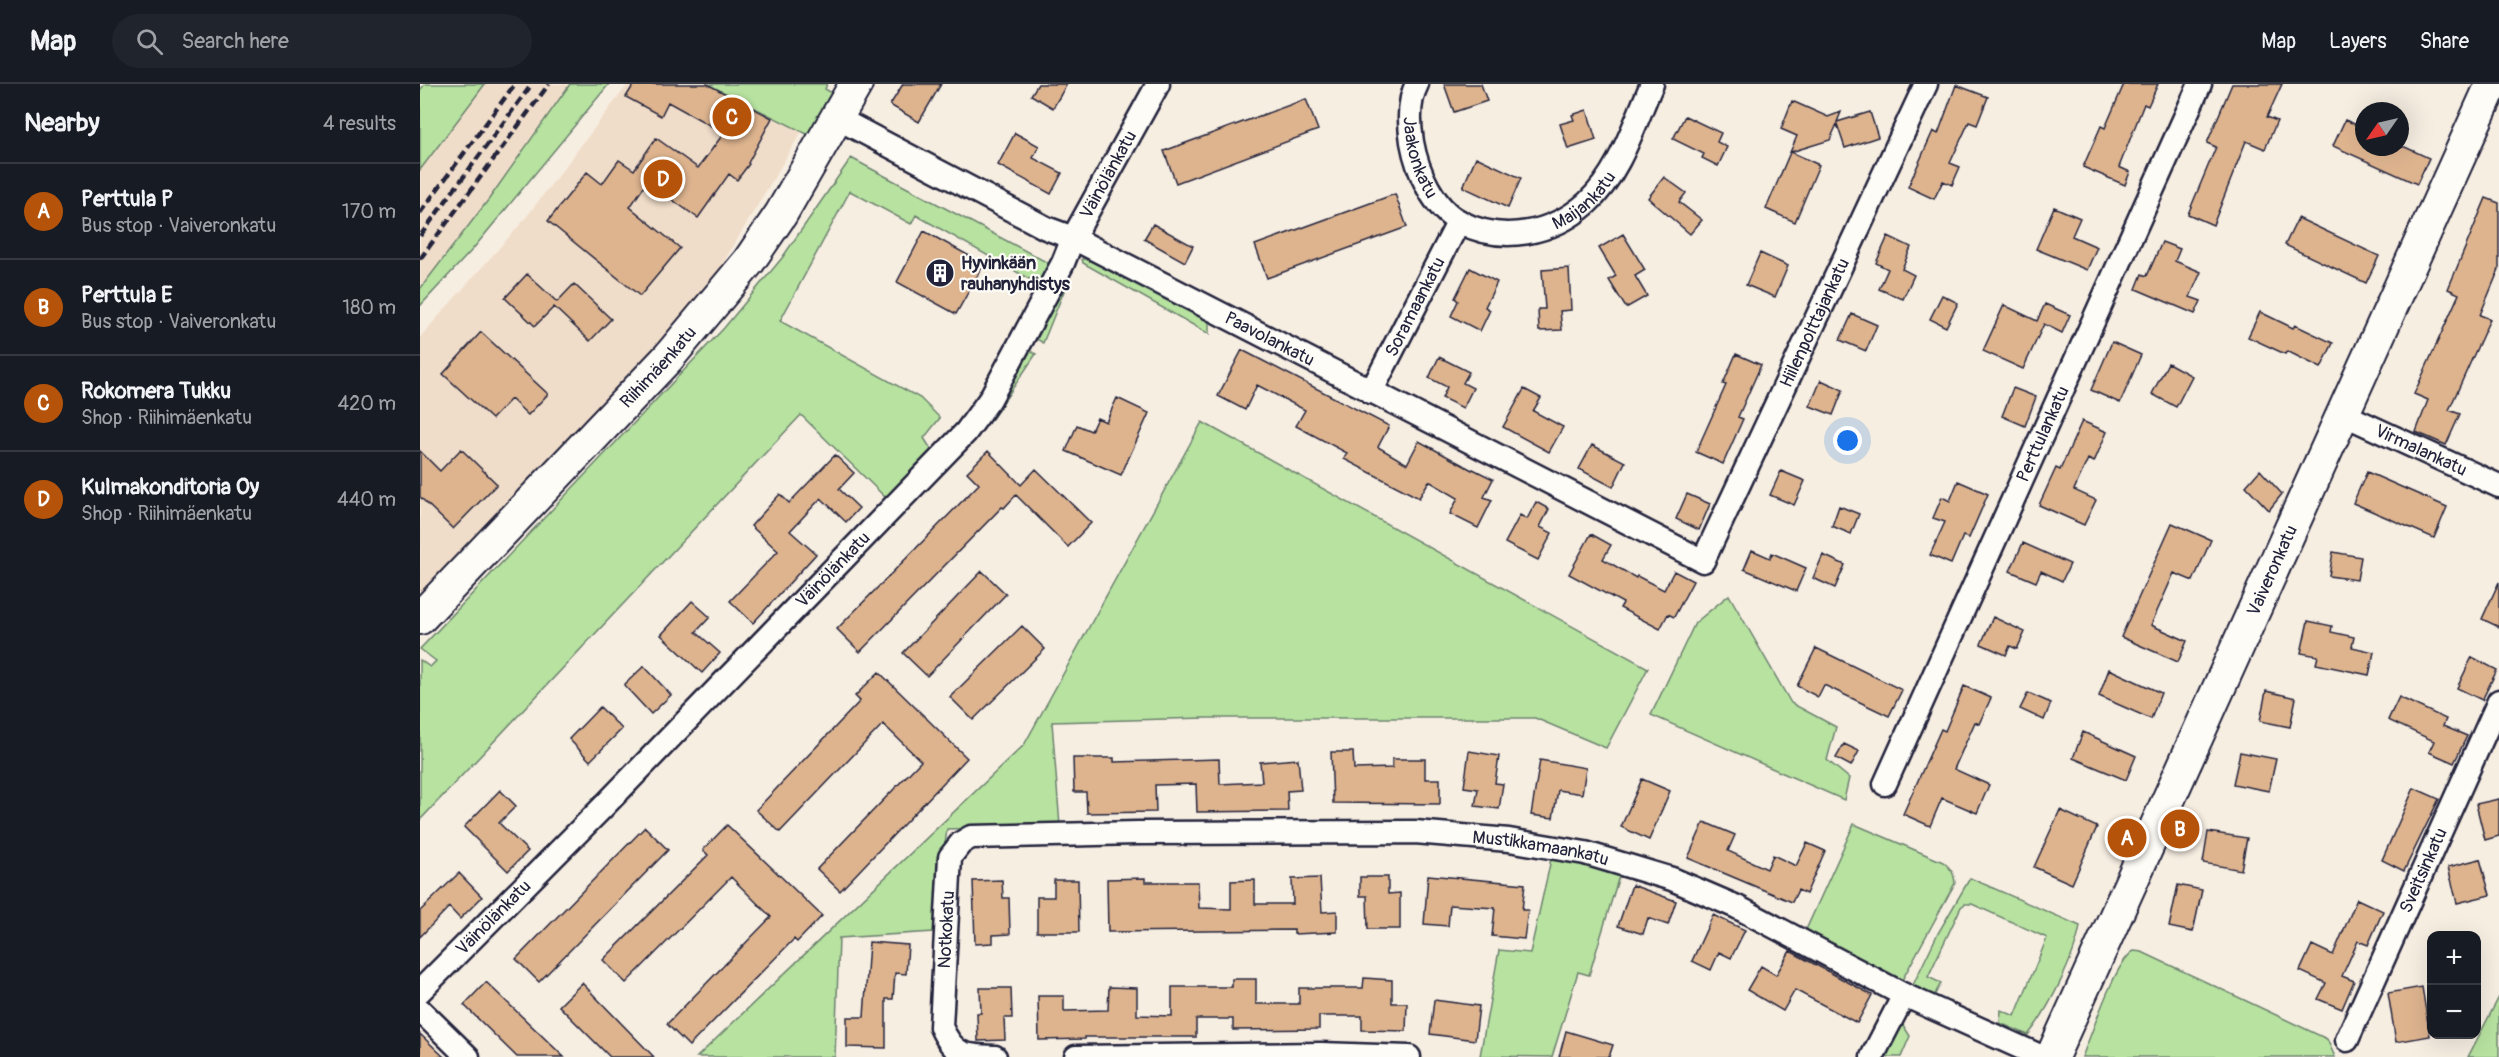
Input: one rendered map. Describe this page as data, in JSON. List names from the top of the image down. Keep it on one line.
{"streets":{"main road":["Riihimäenkatu","Vaiveronkatu"],"street":["Jaakonkatu","Väinölänkatu","Maijankatu","Soramaankatu","Hiilenpolttajankatu","Paavolankatu","Perttulankatu","Virmalankatu","Mustikkamaankatu","Sveitsinkatu","Notkokatu"]},"crossings":[["Jaakonkatu","Maijankatu"],["Jaakonkatu","Soramaankatu"],["Väinölänkatu","Paavolankatu"],["Maijankatu","Soramaankatu"],["Soramaankatu","Paavolankatu"],["Hiilenpolttajankatu","Paavolankatu"],["Paavolankatu","Riihimäenkatu"],["Virmalankatu","Vaiveronkatu"],["Mustikkamaankatu","Notkokatu"]],"places":{"building":["Hyvinkään rauhanyhdistys"]},"north":"bottom left","page":{"header":"Map","search":"Search here","nav":["Map","Layers","Share"],"heading":["Nearby","4 results"],"pins":["C","D","B","A"],"list":[{"mark":"A","name":"Perttula P","note":"Bus stop · Vaiveronkatu","value":"170 m"},{"mark":"B","name":"Perttula E","note":"Bus stop · Vaiveronkatu","value":"180 m"},{"mark":"C","name":"Rokomera Tukku","note":"Shop · Riihimäenkatu","value":"420 m"},{"mark":"D","name":"Kulmakonditoria Oy","note":"Shop · Riihimäenkatu","value":"440 m"}],"map_buttons":["+","−"]}}
